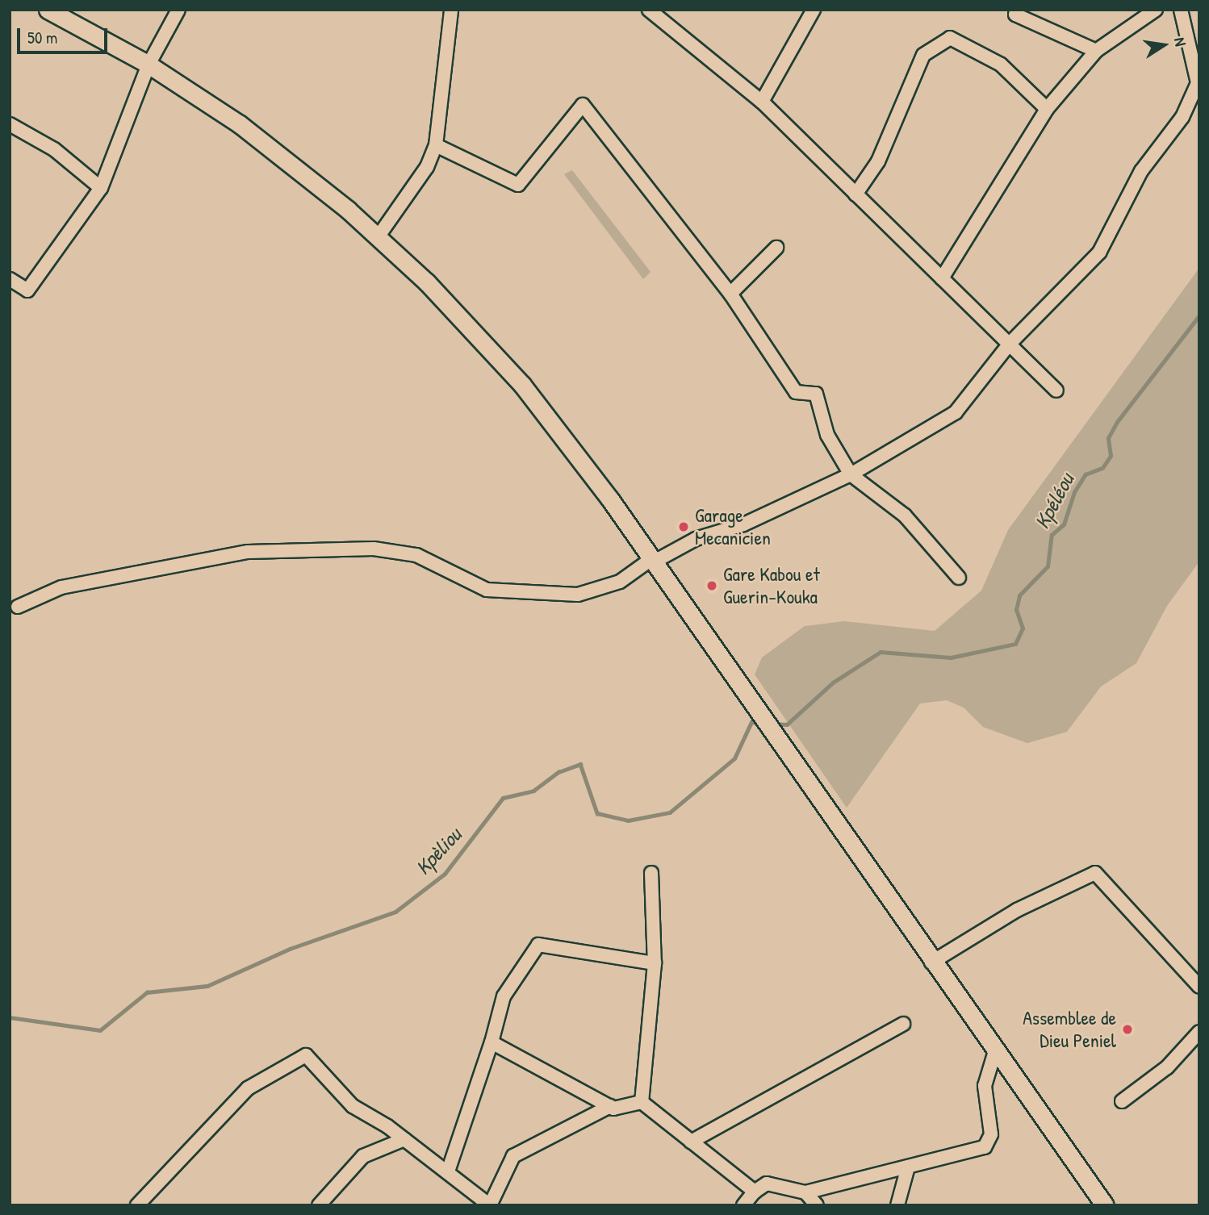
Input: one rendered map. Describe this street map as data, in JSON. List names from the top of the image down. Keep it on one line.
{"water":["Kpéléou","Kpèliou"],"places":["Garage Mecanicien","Gare Kabou et Guerin-Kouka","Assemblee de Dieu Peniel"],"scale_bar":"50 m","north":"right"}
